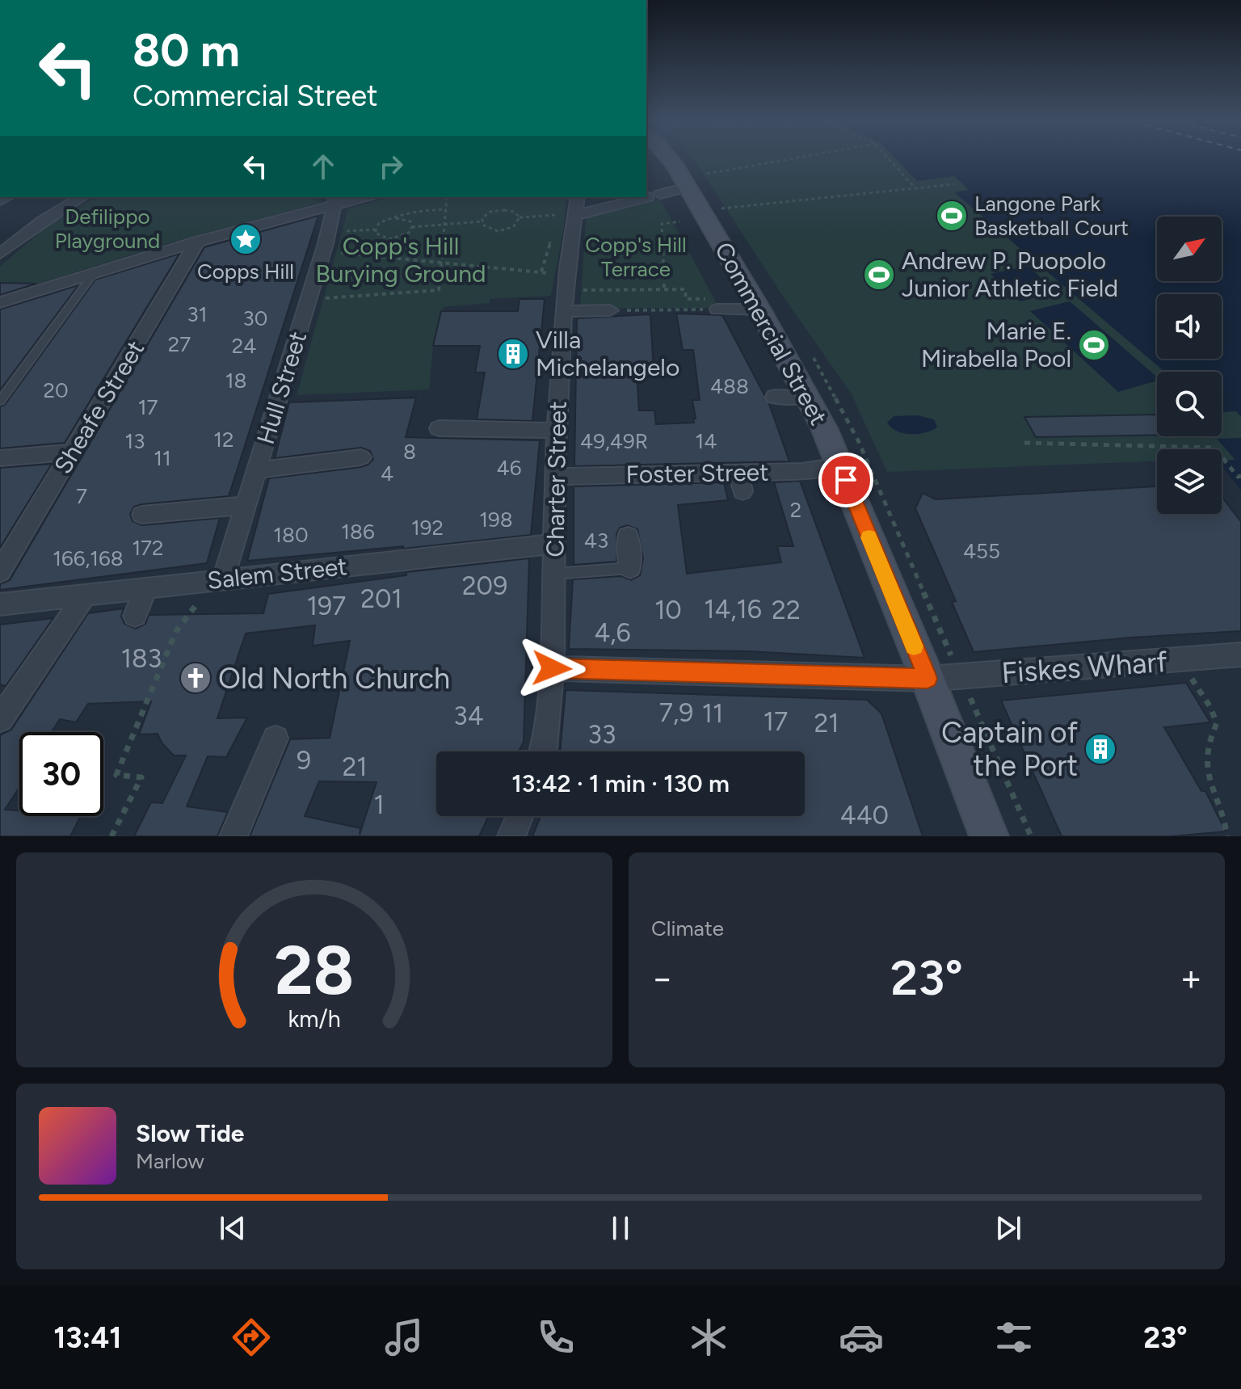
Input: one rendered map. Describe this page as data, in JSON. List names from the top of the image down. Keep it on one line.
{"streets":{"main road":["Commercial Street"],"street":["Hull Street","Sheafe Street","Foster Street","Charter Street","Salem Street","Fiskes Wharf"]},"crossings":[["Commercial Street","Foster Street"],["Commercial Street","Fiskes Wharf"],["Hull Street","Salem Street"],["Foster Street","Charter Street"],["Charter Street","Salem Street"],["Charter Street","Fiskes Wharf"]],"parks":["Defilippo Playground","Copp's Hill Terrace","Copp's Hill Burying Ground"],"places":{"sports":["Langone Park Basketball Court","Andrew P. Puopolo Junior Athletic Field","Marie E. Mirabella Pool"],"place":["Copps Hill"],"building":["Villa Michelangelo","Captain of the Port"],"church":["Old North Church"]},"house_numbers":["31","30","27","24","18","488","20","17","12","13","49,49R","14","8","11","46","4","7","2","198","192","186","180","43","172","455","166,168","209","201","197","14,16","10","22","4,6","183","7,9","11","34","17","21","33","9","21","1","440"],"north":"top right","page":{"turn":["80 m","Commercial Street"],"limit":"30","trip":"13:42 · 1 min · 130 m","tile":"Climate","heat":["−","23°","+"],"song":["Slow Tide","Marlow"],"tabs":["13:41","23°"],"gauge":["28","km/h"]}}
